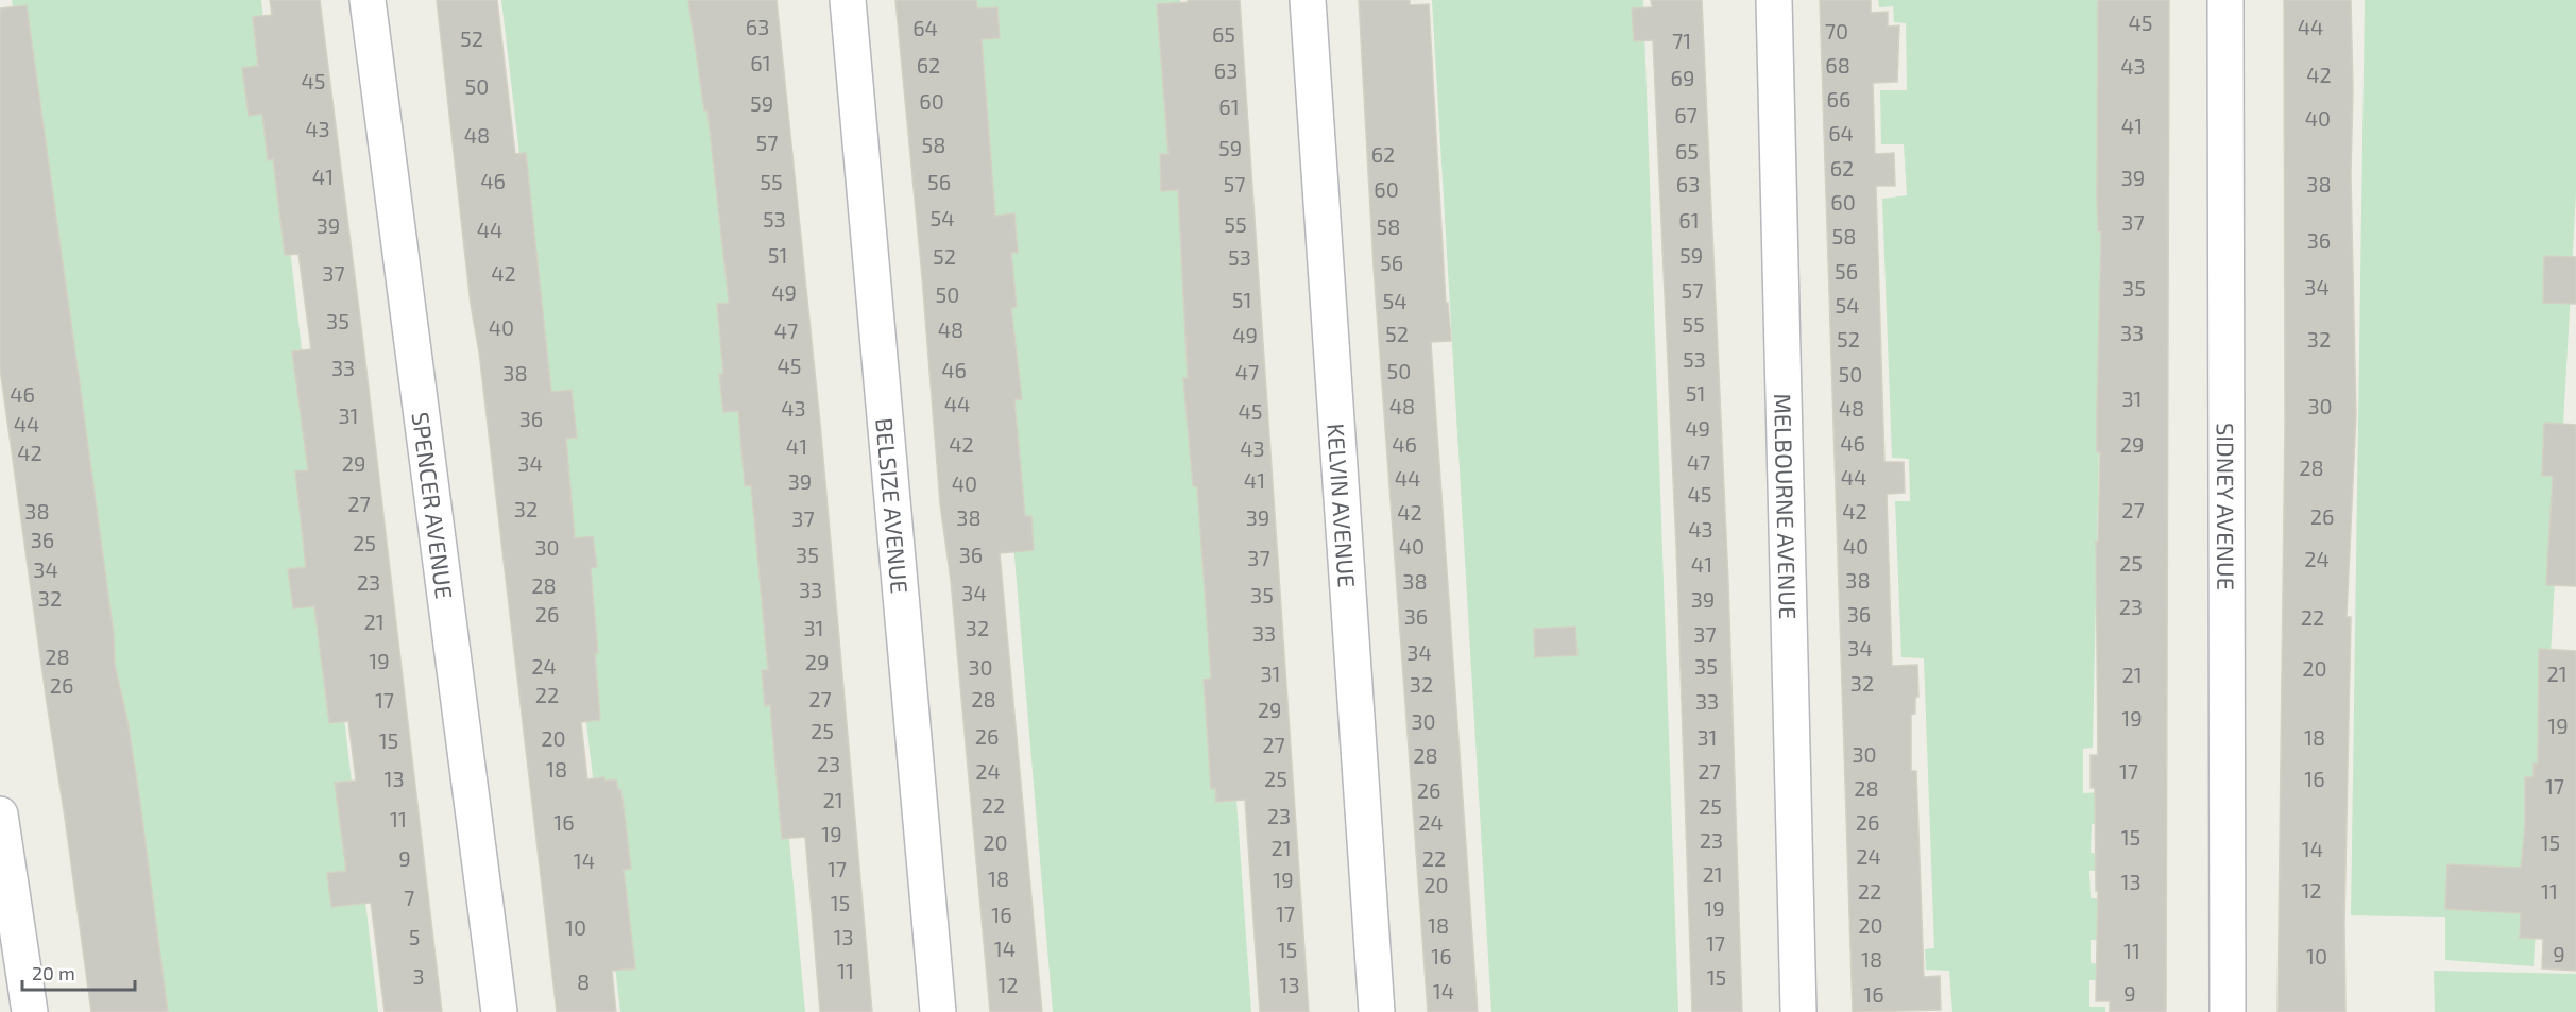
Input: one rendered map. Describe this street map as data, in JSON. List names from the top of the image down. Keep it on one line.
{"streets":{"street":["SPENCER AVENUE","BELSIZE AVENUE","MELBOURNE AVENUE","SIDNEY AVENUE","KELVIN AVENUE"]},"house_numbers":["45","63","44","64","70","65","52","71","61","62","68","43","63","42","69","45","50","66","60","59","61","67","40","41","43","64","48","57","58","59","65","62","62","41","39","46","55","56","57","63","38","60","60","54","53","61","37","55","39","58","44","58","36","51","59","52","53","56","56","37","42","34","35","57","49","50","51","54","54","35","55","40","48","47","33","52","49","52","32","53","45","33","46","50","47","38","50","51","46","31","44","48","30","43","48","45","31","36","44","49","46","42","46","29","41","43","42","47","29","34","28","44","44","41","39","40","45","27","32","27","38","42","42","26","38","39","37","43","36","25","40","40","30","35","36","37","24","25","41","34","38","38","23","28","33","34","35","32","39","23","26","36","36","22","21","31","32","33","37","34","34","28","19","29","24","35","30","20","31","21","21","32","32","26","22","27","28","17","33","29","19","30","19","25","26","31","18","20","15","27","30","28","23","18","24","27","17","13","25","16","17","28","26","21","22","25","23","11","16","24","26","19","15","23","20","15","21","14","24","9","22","14","17","21","18","19","13","20","12","22","11","7","15","19","17","16","18","20","10","5","13","17","14","15","11","9","16","10","18","11","3","15","8","12","13","14","9","16"],"scale_bar":"20 m"}
